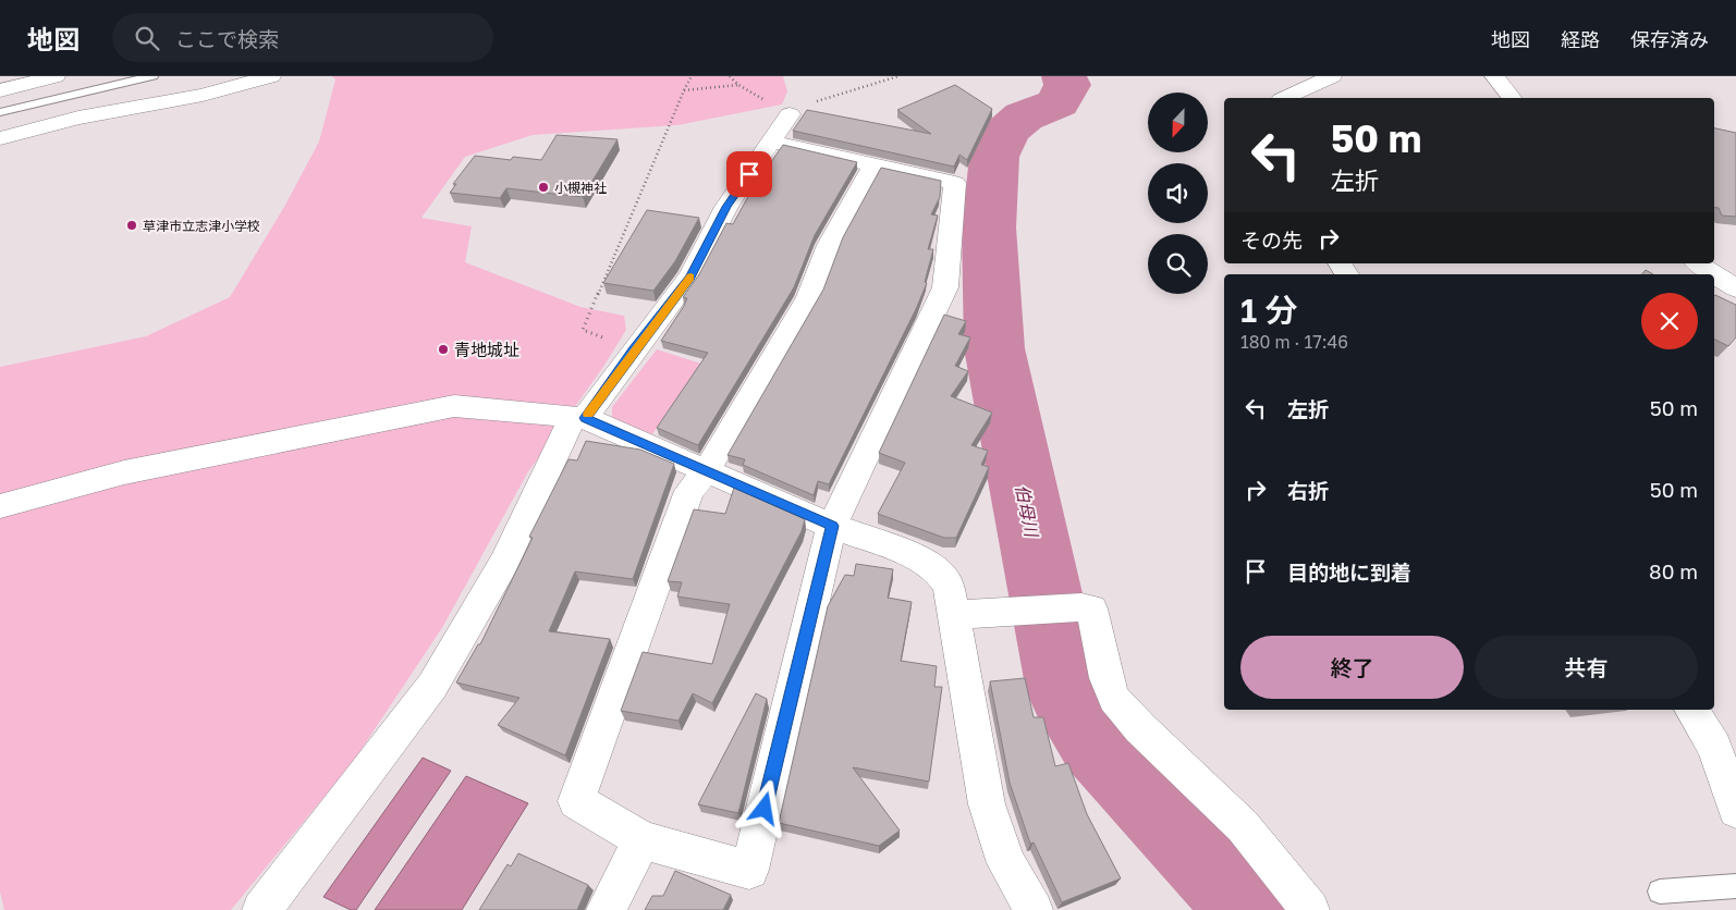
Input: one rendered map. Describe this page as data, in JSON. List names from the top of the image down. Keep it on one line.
{"water":["伯母川"],"places":["小槻神社","草津市立志津小学校","青地城址"],"north":"bottom","page":{"header":"地図","search":"ここで検索","nav":["地図","経路","保存済み"],"turn":["50 m","左折"],"then":"その先","heading":["1 分","180 m · 17:46"],"list":[{"name":"左折","value":"50 m"},{"name":"右折","value":"50 m"},{"name":"目的地に到着","value":"80 m"}],"buttons":["終了","共有"]}}
